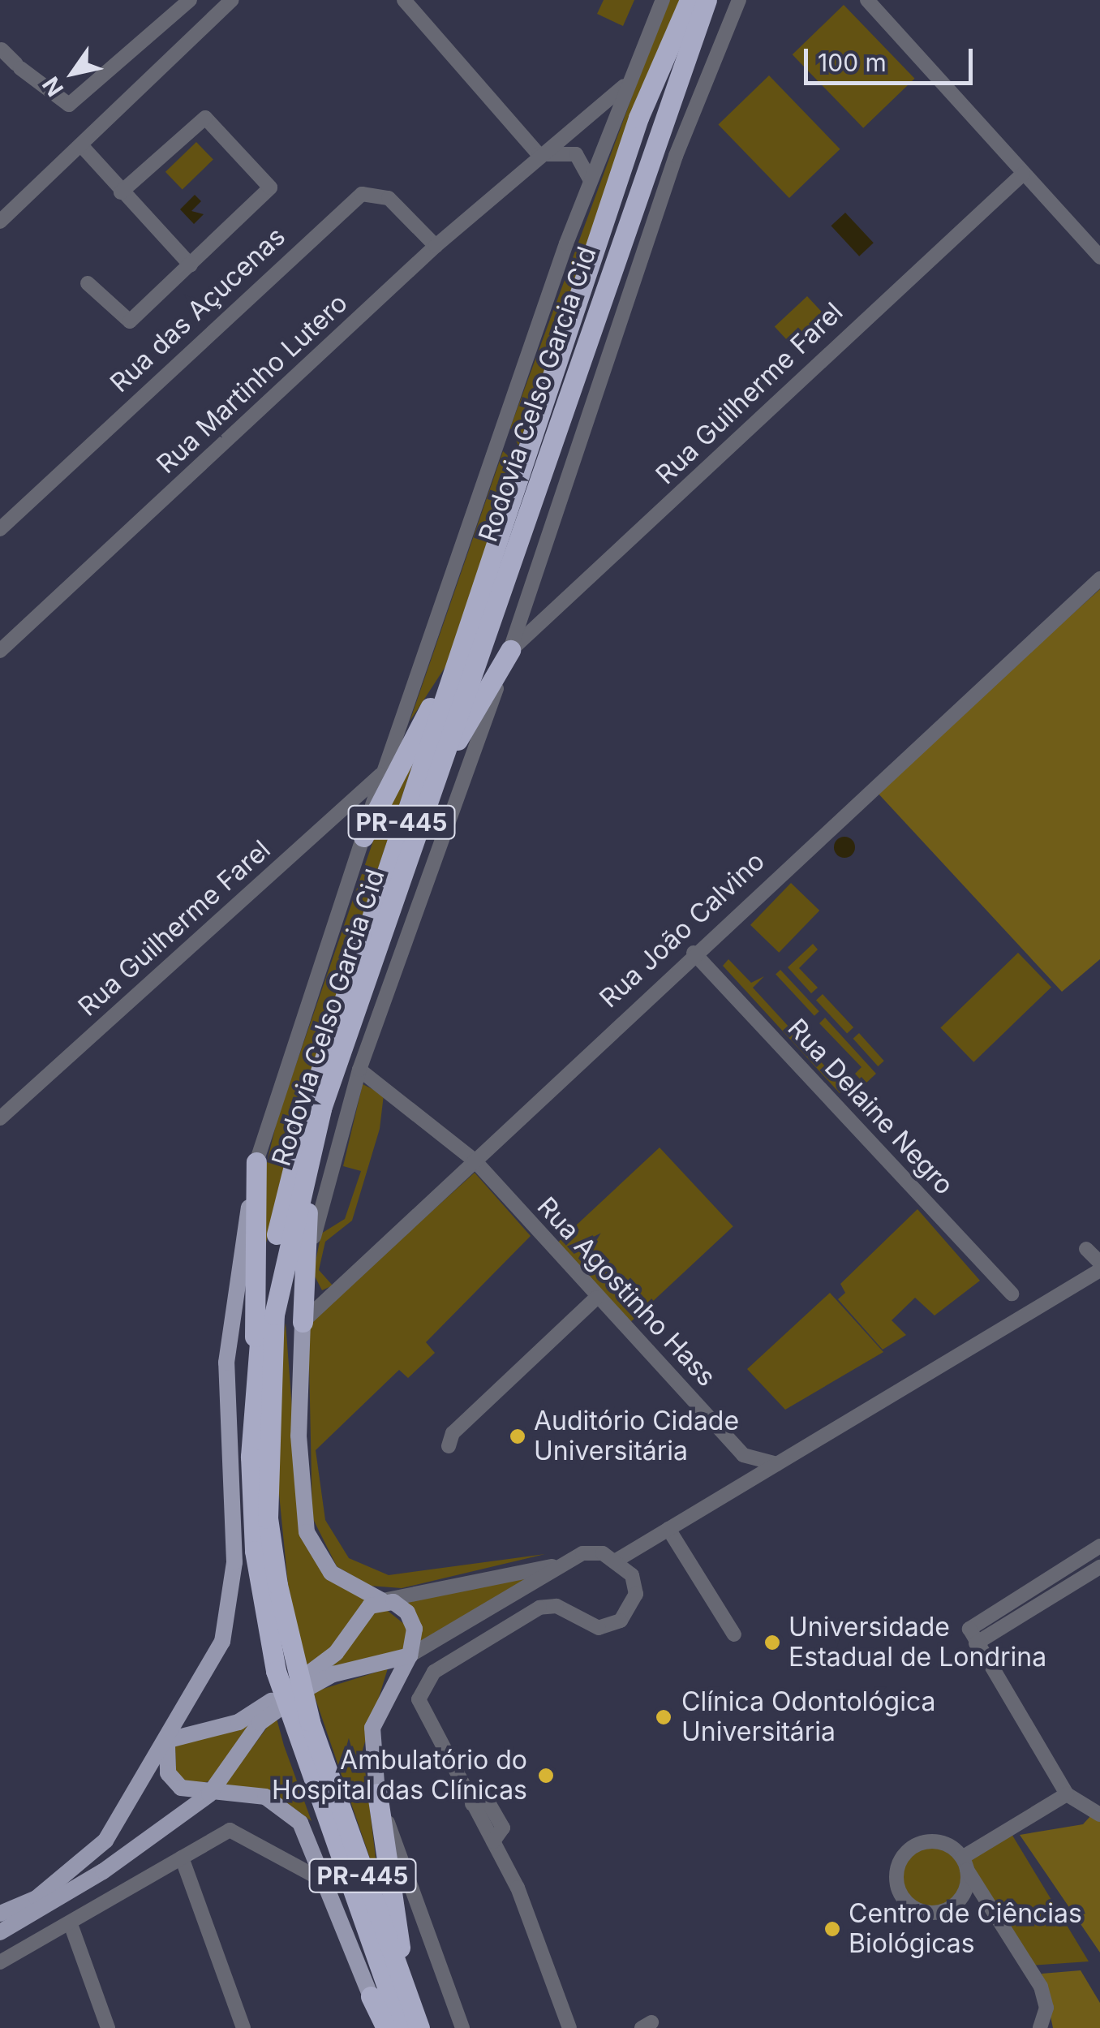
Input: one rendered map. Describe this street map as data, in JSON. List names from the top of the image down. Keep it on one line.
{"streets":{"highway":["Rodovia Celso Garcia Cid","PR-445"],"street":["Rua das Açucenas","Rua Martinho Lutero","Rua Guilherme Farel","Rua João Calvino","Rua Delaine Negro","Rua Agostinho Hass"]},"crossings":[["Rua das Açucenas","Rua Martinho Lutero"],["Rua Martinho Lutero","Rodovia Celso Garcia Cid"],["Rua Guilherme Farel","Rodovia Celso Garcia Cid"],["Rodovia Celso Garcia Cid","Rua João Calvino"],["Rodovia Celso Garcia Cid","Rua Agostinho Hass"],["Rua João Calvino","Rua Delaine Negro"],["Rua João Calvino","Rua Agostinho Hass"]],"places":["Auditório Cidade Universitária","Universidade Estadual de Londrina","Clínica Odontológica Universitária","Ambulatório do Hospital das Clínicas","Centro de Ciências Biológicas"],"scale_bar":"100 m","north":"bottom left"}
